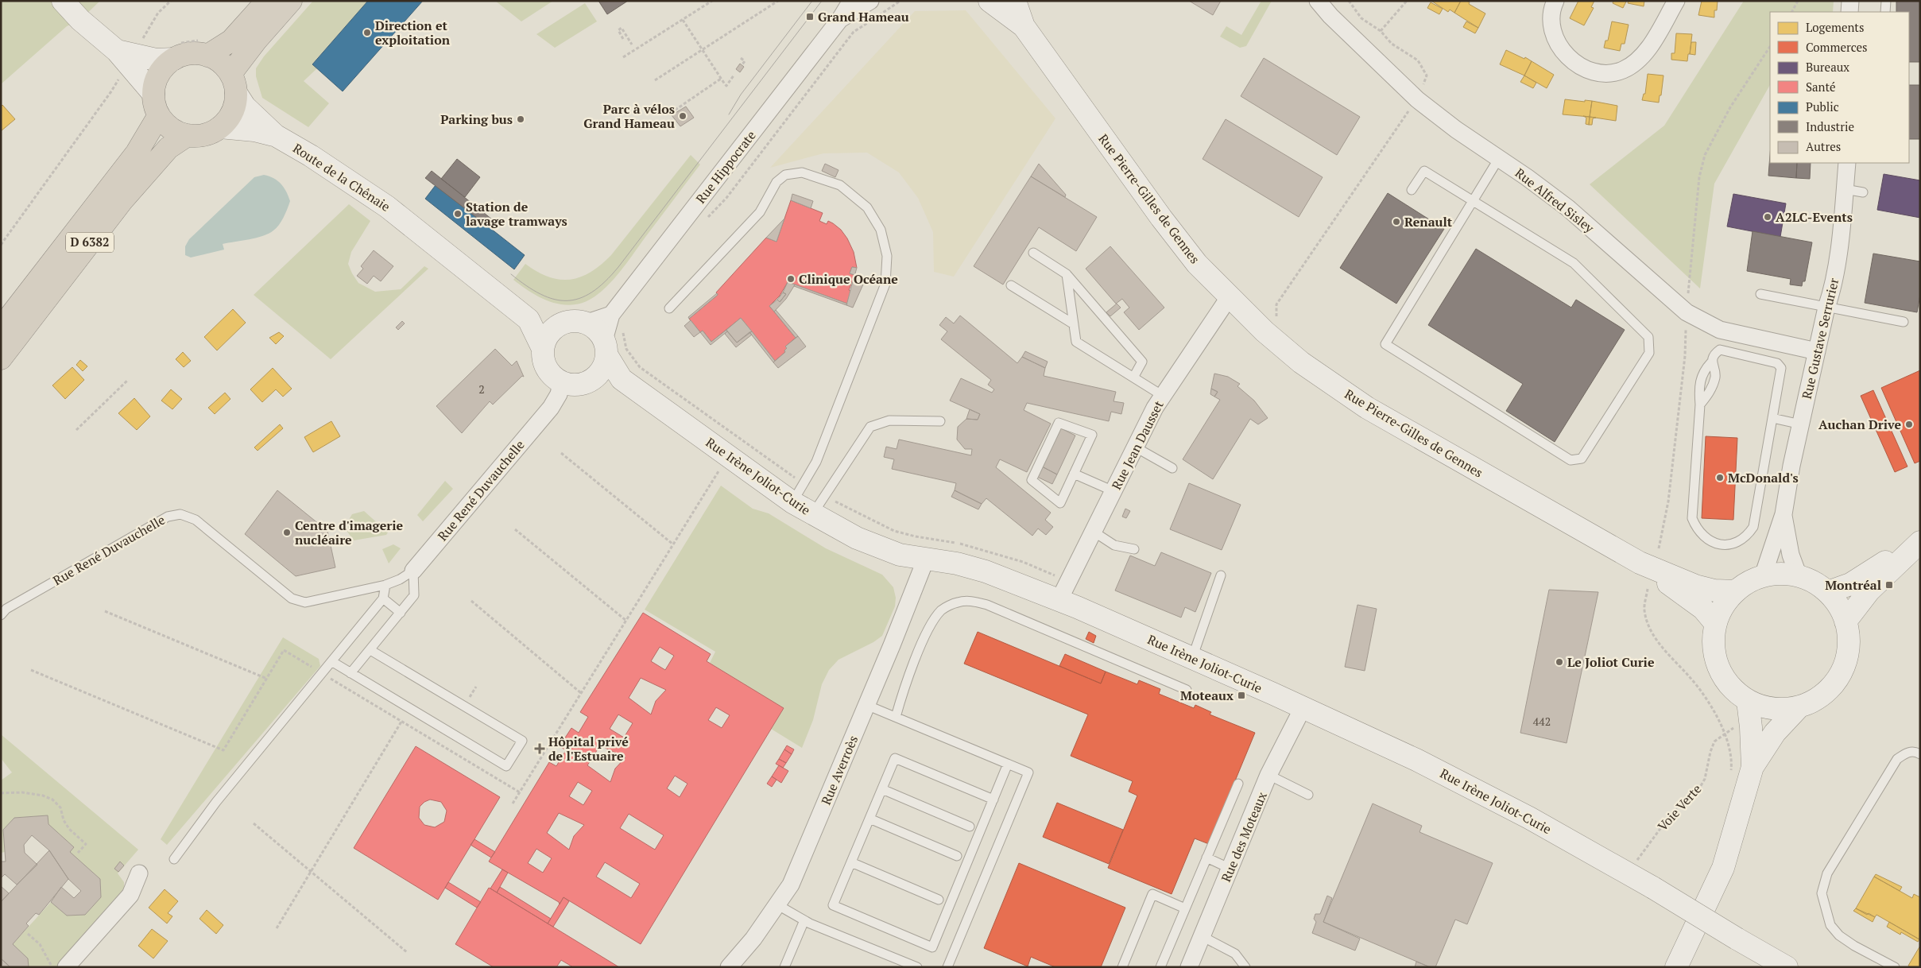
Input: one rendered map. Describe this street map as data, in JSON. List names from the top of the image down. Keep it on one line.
{"streets":{"highway":["D 6382"],"street":["Rue Hippocrate","Route de la Chênaie","Rue Pierre-Gilles de Gennes","Rue Alfred Sisley","Rue Gustave Serrurier","Rue Jean Dausset","Rue Irène Joliot-Curie","Rue René Duvauchelle","Rue Averroès","Rue des Moteaux"],"path":["Voie Verte"]},"crossings":[["Rue Hippocrate","Rue Irène Joliot-Curie"],["Rue Hippocrate","Rue René Duvauchelle"],["Route de la Chênaie","D 6382"],["Rue Pierre-Gilles de Gennes","Rue Gustave Serrurier"],["Rue Pierre-Gilles de Gennes","Rue Jean Dausset"],["Rue Alfred Sisley","Rue Gustave Serrurier"],["Rue Jean Dausset","Rue Irène Joliot-Curie"],["Rue Irène Joliot-Curie","Rue René Duvauchelle"],["Rue Irène Joliot-Curie","Rue Averroès"],["Rue Irène Joliot-Curie","Rue des Moteaux"]],"places":{"transit":["Grand Hameau","Montréal","Moteaux"],"other":["Direction et exploitation","Parc à vélos Grand Hameau","Parking bus","Station de lavage tramways","A2LC-Events","Renault","Clinique Océane","Auchan Drive","McDonald's","Centre d'imagerie nucléaire","Le Joliot Curie"],"health":["Hôpital privé de l'Estuaire"]},"house_numbers":["2","442"],"legend":["Logements","Commerces","Bureaux","Santé","Public","Industrie","Autres"]}
